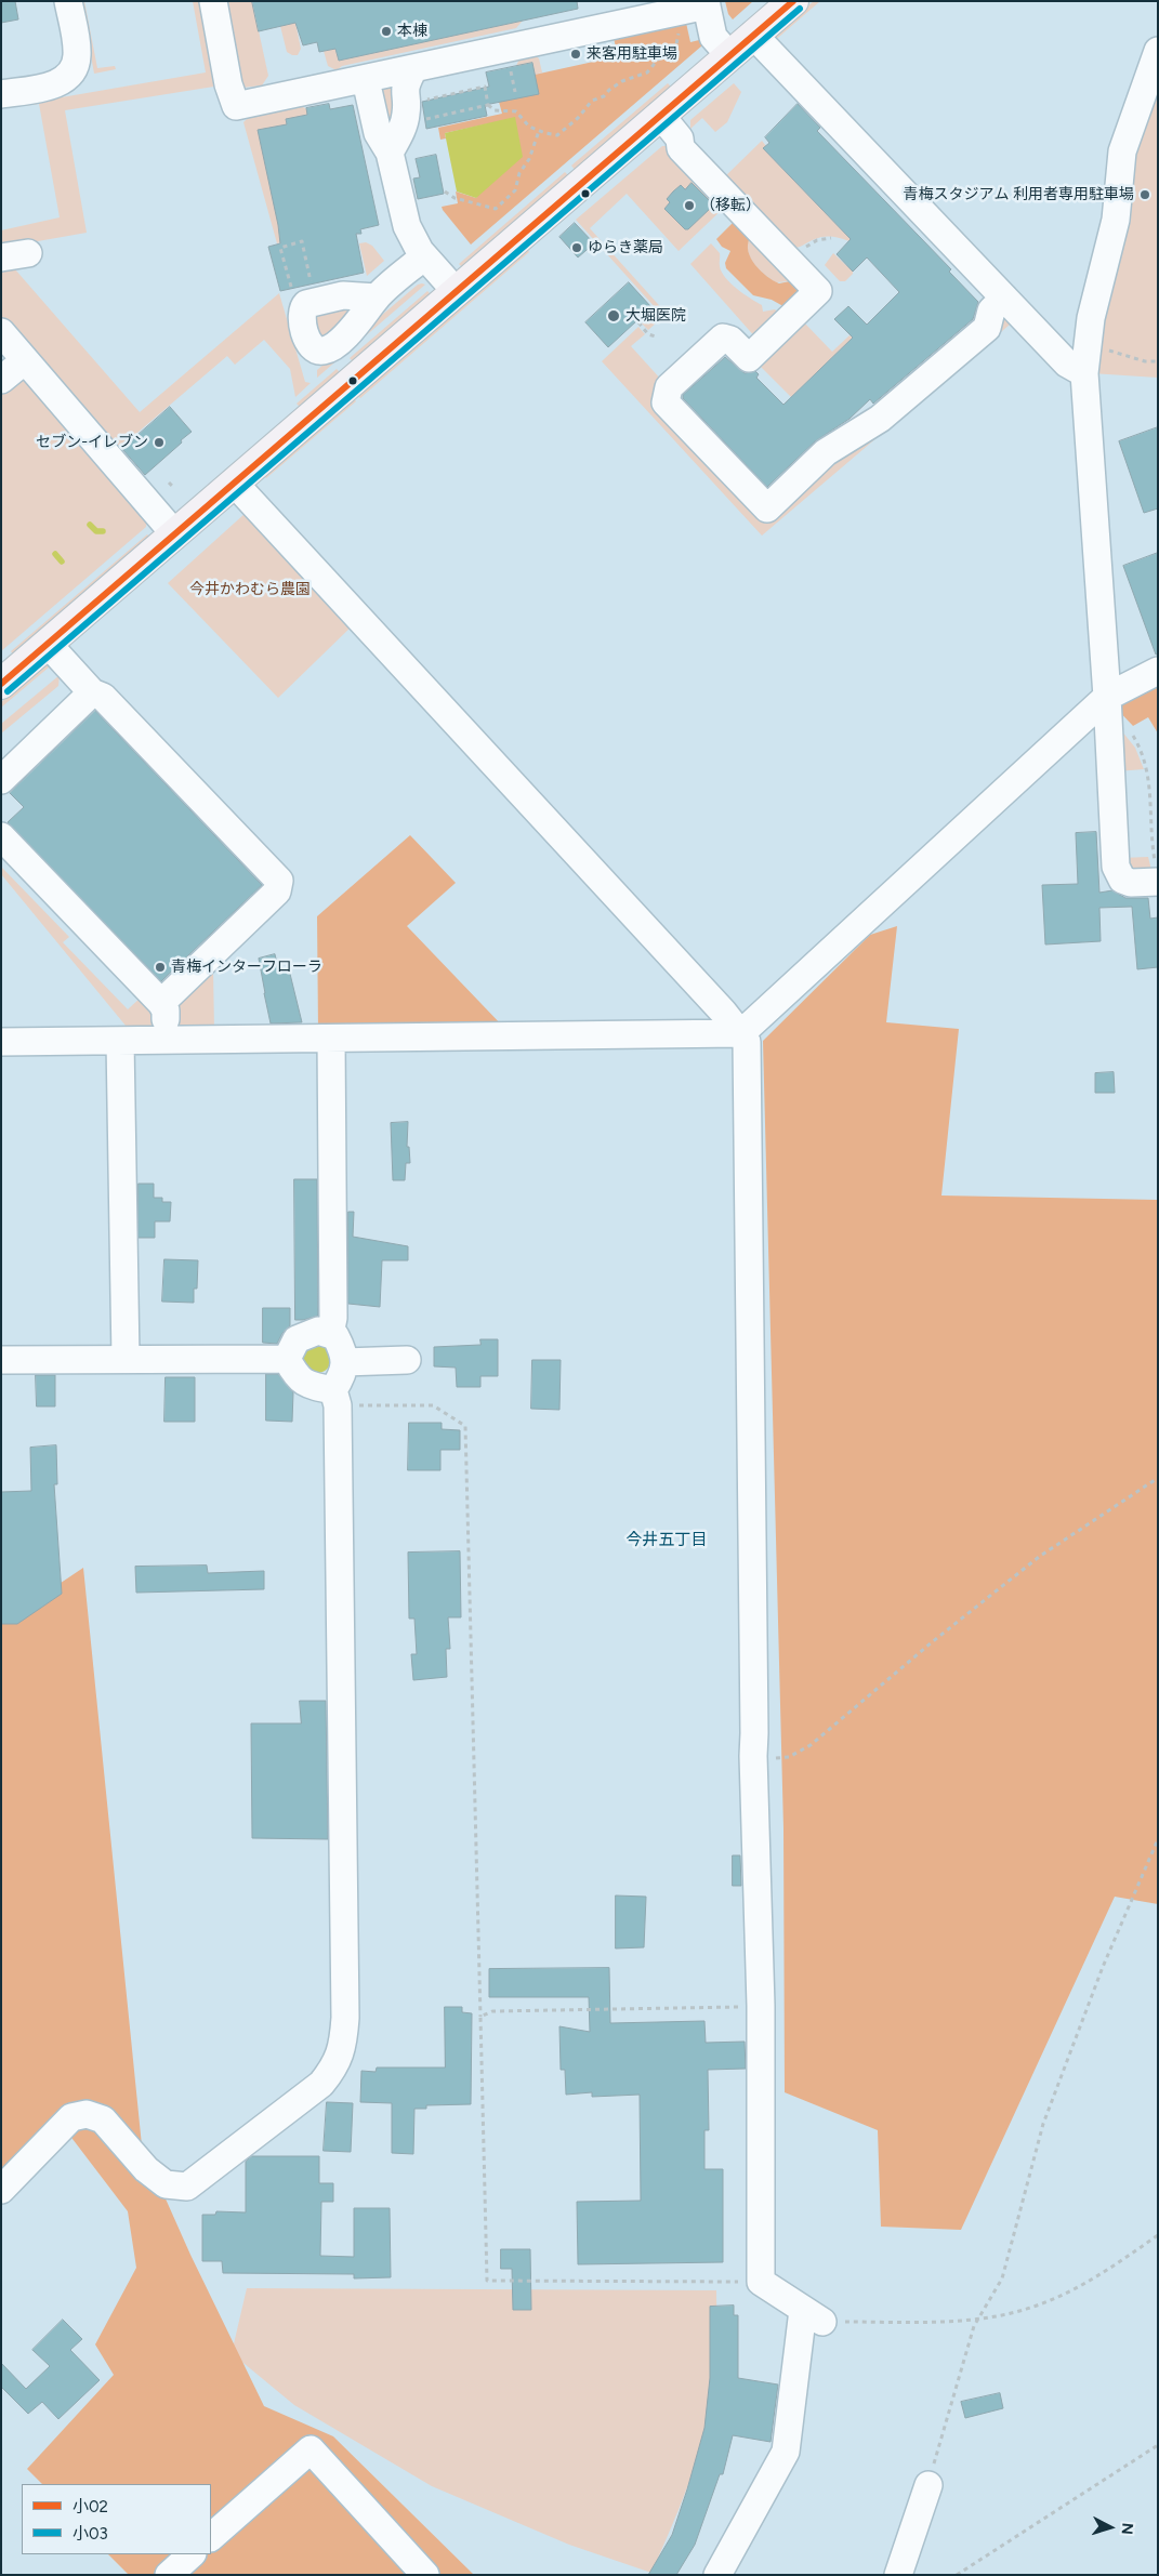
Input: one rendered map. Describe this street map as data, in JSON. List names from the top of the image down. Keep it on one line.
{"districts":["今井五丁目"],"parks":["今井かわむら農園"],"places":["本棟","来客用駐車場","青梅スタジアム 利用者専用駐車場","（移転）","ゆらき薬局","大堀医院","セブン-イレブン","青梅インターフローラ"],"lines":["transit line 小02","transit line 小03"],"legend":["小02","小03"],"north":"right"}
